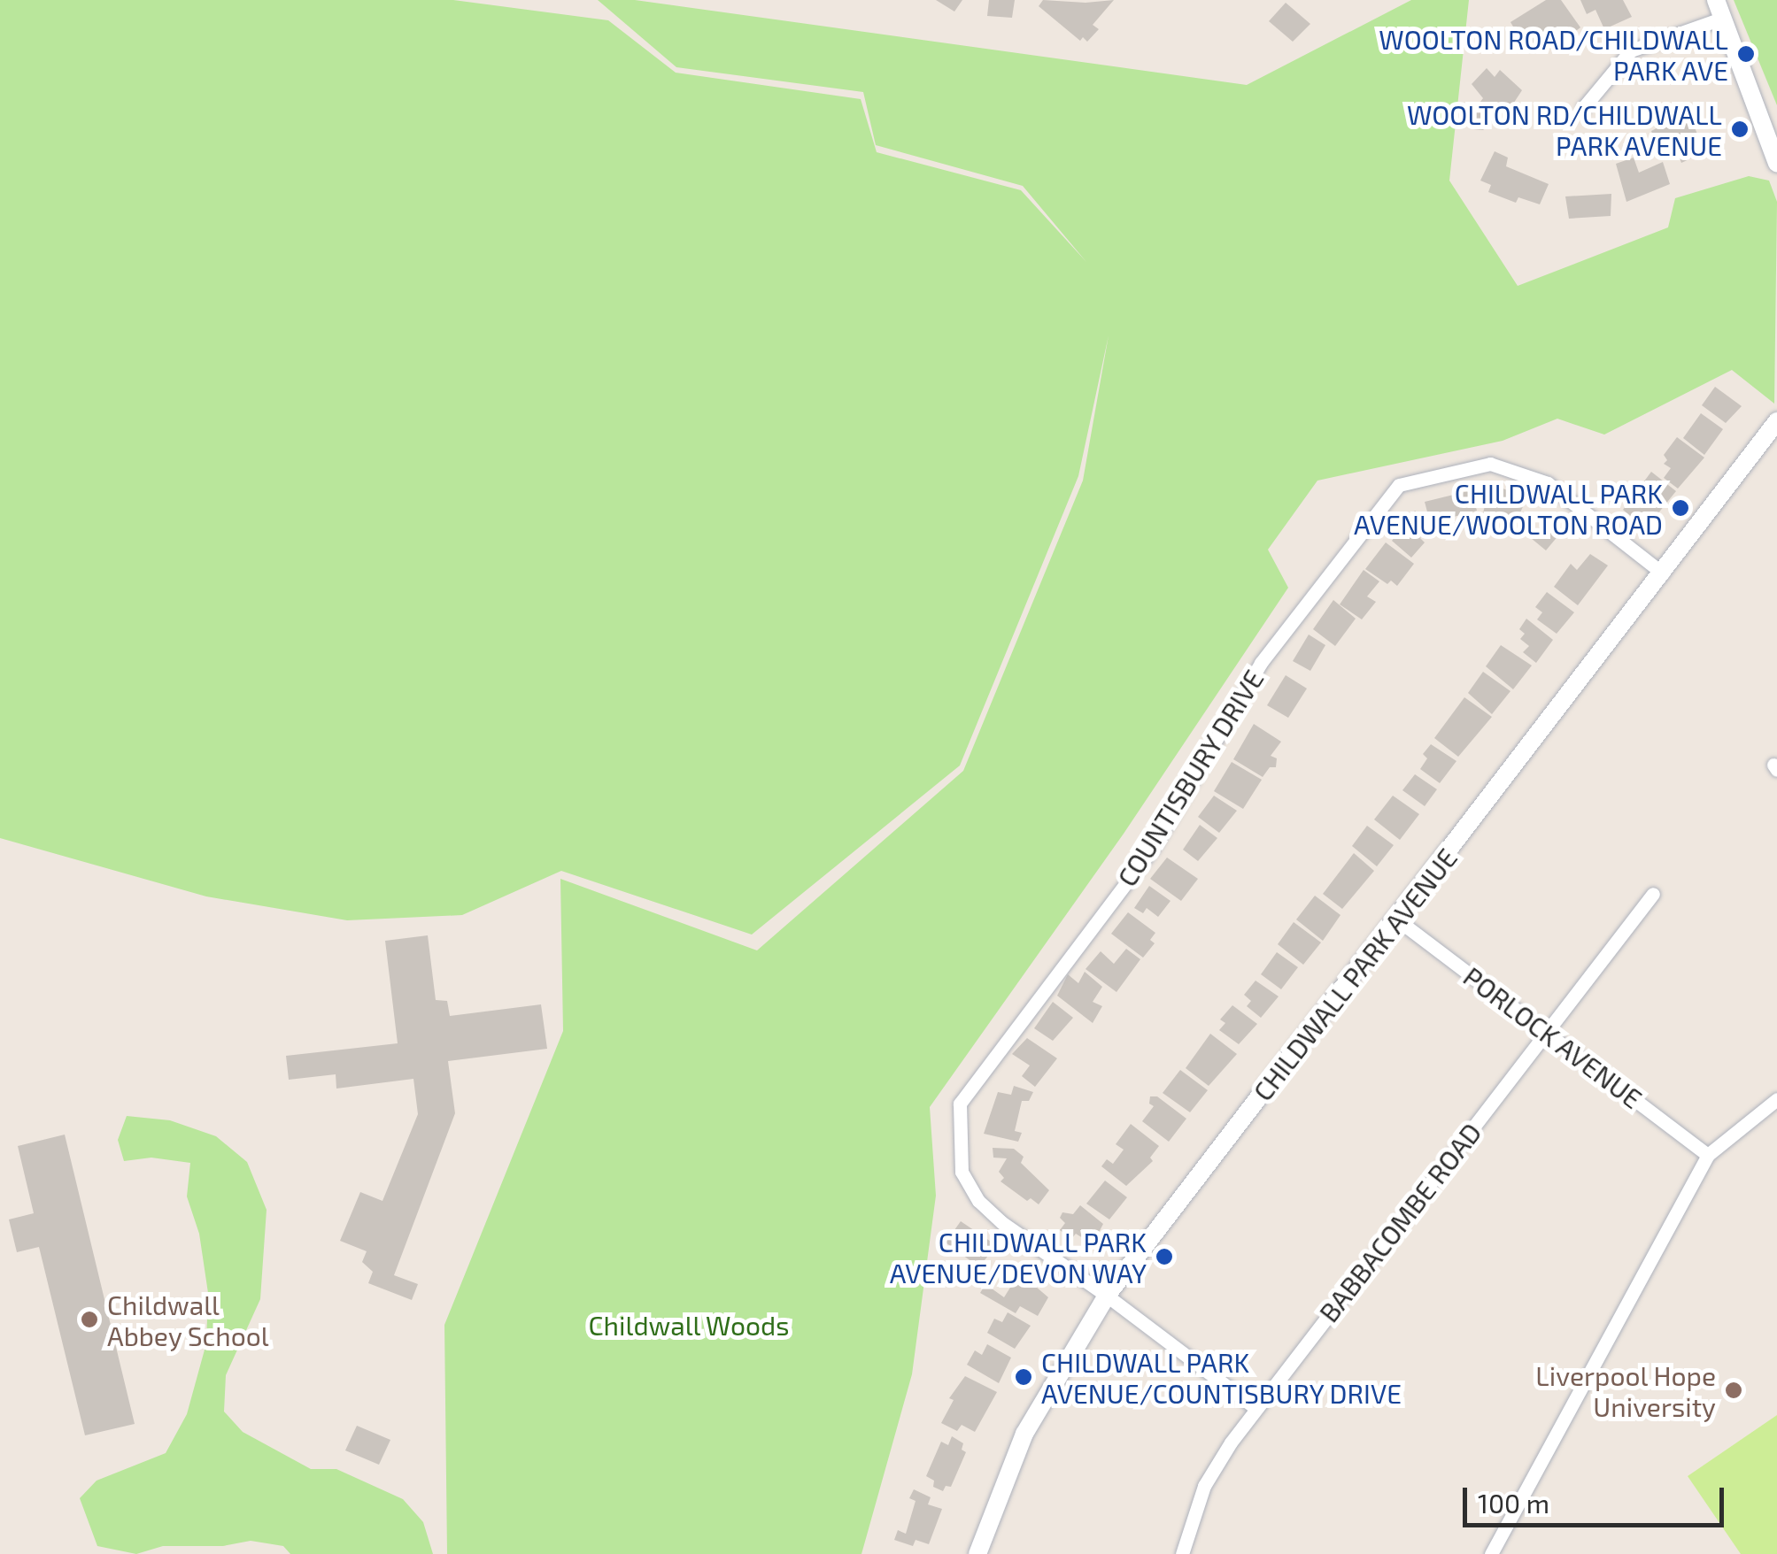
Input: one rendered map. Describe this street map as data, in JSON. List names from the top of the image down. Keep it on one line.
{"streets":{"street":["COUNTISBURY DRIVE","CHILDWALL PARK AVENUE","PORLOCK AVENUE","BABBACOMBE ROAD"]},"crossings":[["COUNTISBURY DRIVE","CHILDWALL PARK AVENUE"],["COUNTISBURY DRIVE","BABBACOMBE ROAD"],["CHILDWALL PARK AVENUE","PORLOCK AVENUE"],["PORLOCK AVENUE","BABBACOMBE ROAD"]],"parks":["Childwall Woods"],"places":["WOOLTON ROAD/CHILDWALL PARK AVE","WOOLTON RD/CHILDWALL PARK AVENUE","CHILDWALL PARK AVENUE/WOOLTON ROAD","CHILDWALL PARK AVENUE/DEVON WAY","Childwall Abbey School","CHILDWALL PARK AVENUE/COUNTISBURY DRIVE","Liverpool Hope University"],"scale_bar":"100 m"}
